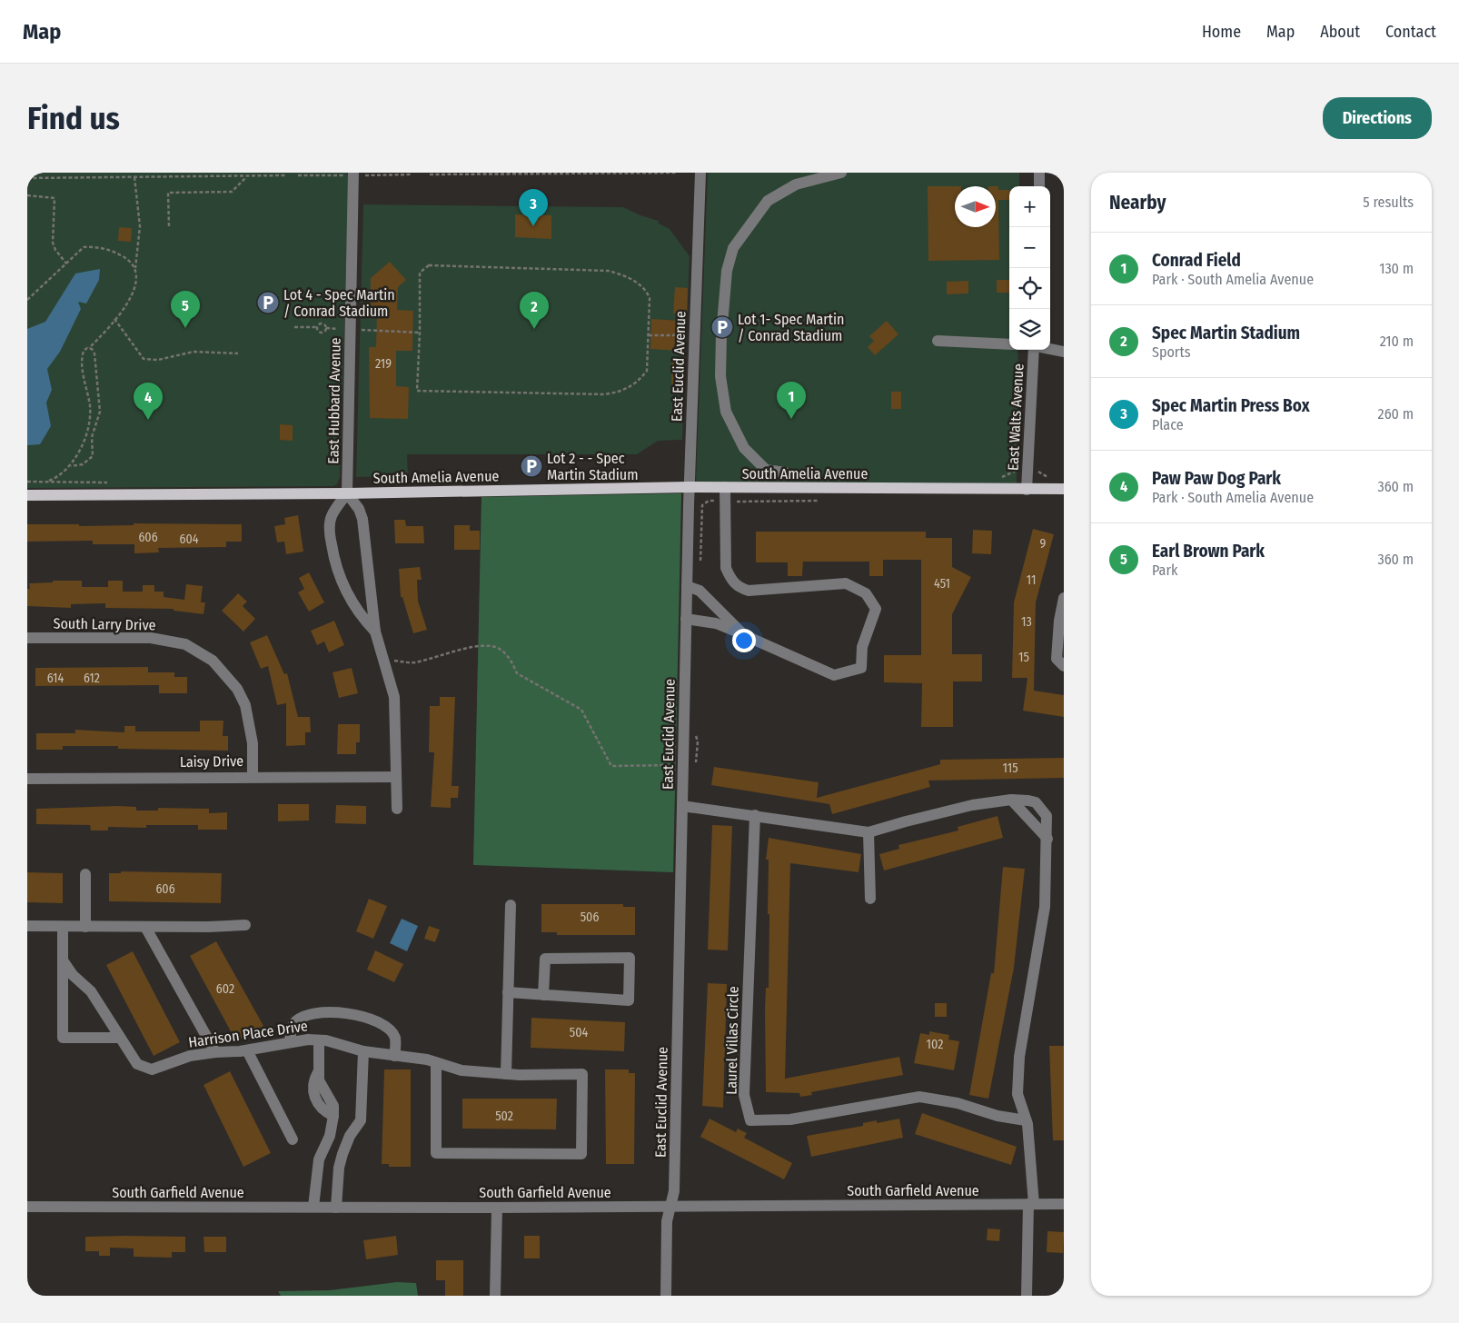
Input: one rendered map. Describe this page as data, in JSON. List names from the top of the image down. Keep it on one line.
{"streets":{"main road":["South Amelia Avenue"],"street":["East Euclid Avenue","East Hubbard Avenue","East Walts Avenue","South Larry Drive","Laisy Drive","Harrison Place Drive","Laurel Villas Circle","South Garfield Avenue"]},"crossings":[["East Euclid Avenue","South Amelia Avenue"],["East Euclid Avenue","South Garfield Avenue"],["East Hubbard Avenue","South Amelia Avenue"],["East Walts Avenue","South Amelia Avenue"],["South Larry Drive","Laisy Drive"],["Harrison Place Drive","South Garfield Avenue"]],"places":{"parking":["Lot 4 - Spec Martin / Conrad Stadium","Lot 1- Spec Martin / Conrad Stadium","Lot 2 - - Spec Martin Stadium"]},"house_numbers":["219","606","604","9","11","451","13","15","614","612","115","606","506","602","504","102","502"],"north":"right","page":{"header":"Map","nav":["Home","Map","About","Contact"],"buttons":"Directions","title":"Find us","heading":["Nearby","5 results"],"map_buttons":["+","−"],"pins":["3","5","2","1","4"],"list":[{"mark":"1","name":"Conrad Field","note":"Park · South Amelia Avenue","value":"130 m"},{"mark":"2","name":"Spec Martin Stadium","note":"Sports","value":"210 m"},{"mark":"3","name":"Spec Martin Press Box","note":"Place","value":"260 m"},{"mark":"4","name":"Paw Paw Dog Park","note":"Park · South Amelia Avenue","value":"360 m"},{"mark":"5","name":"Earl Brown Park","note":"Park","value":"360 m"}]}}
